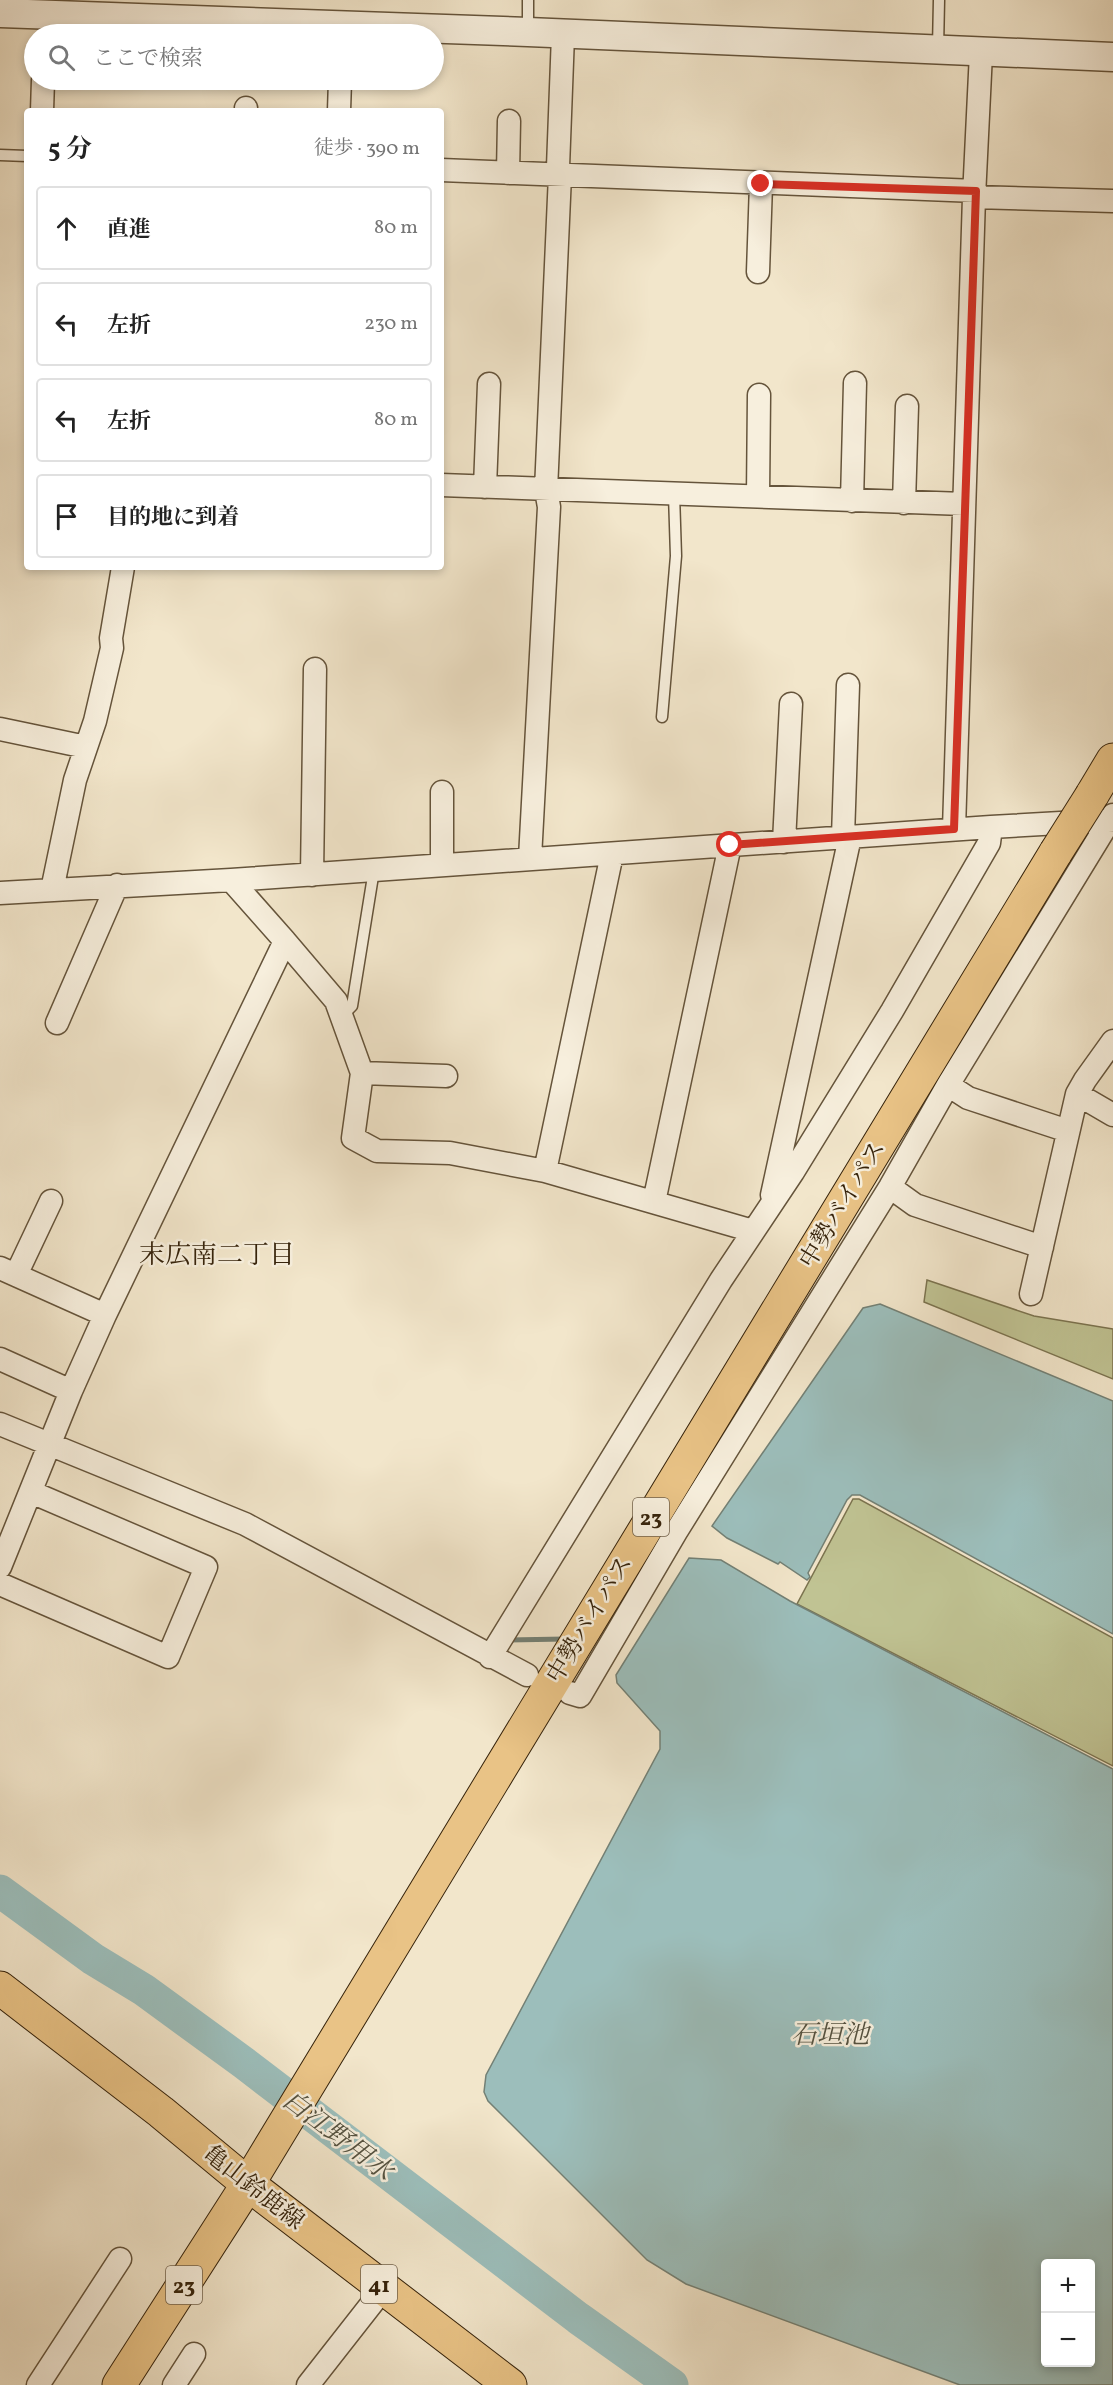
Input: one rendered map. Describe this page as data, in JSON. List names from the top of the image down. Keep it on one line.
{"streets":{"main road":["中勢バイパス","23","亀山鈴鹿線","41"]},"crossings":[["中勢バイパス","亀山鈴鹿線"]],"districts":["末広南二丁目"],"water":["石垣池","白江野用水"],"page":{"search":"ここで検索","heading":["5 分","徒歩 · 390 m"],"list":[["直進","80 m"],["左折","230 m"],["左折","80 m"],"目的地に到着"],"map_buttons":["+","−"]}}
